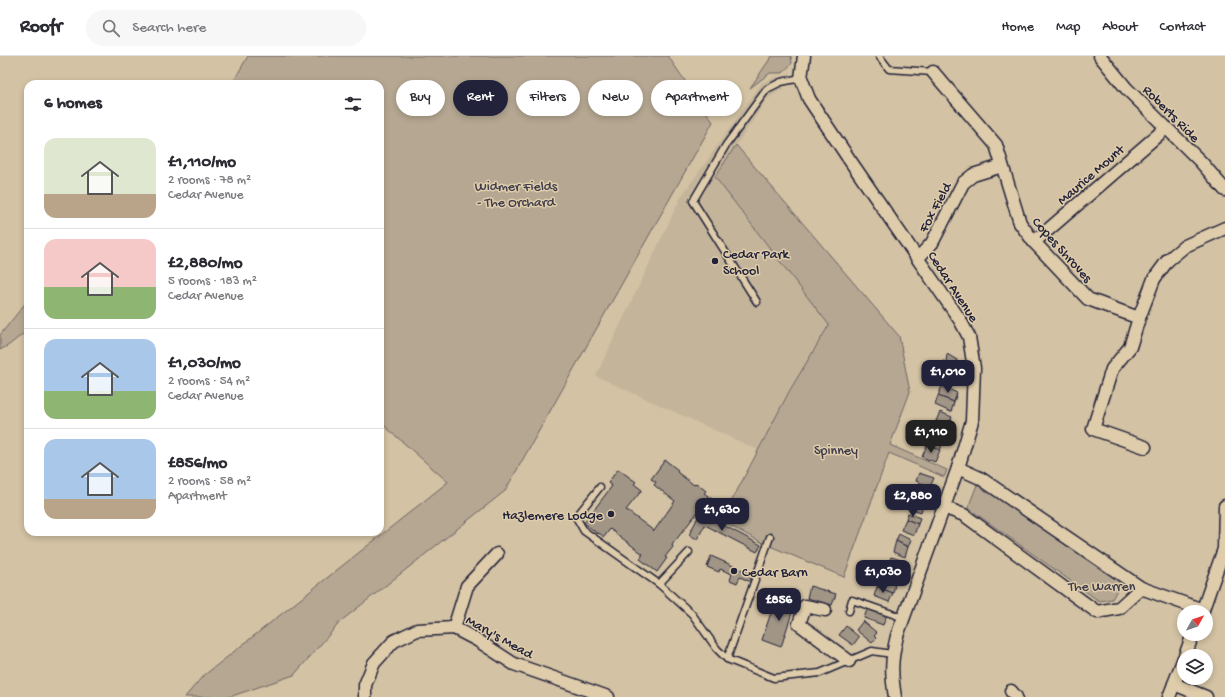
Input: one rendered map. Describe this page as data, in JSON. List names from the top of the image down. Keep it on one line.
{"streets":{"street":["Roberts Ride","Maurice Mount","Fox Field","Copes Shroves","Cedar Avenue","Mary's Mead"]},"crossings":[["Roberts Ride","Maurice Mount"],["Maurice Mount","Copes Shroves"],["Fox Field","Copes Shroves"],["Fox Field","Cedar Avenue"]],"parks":["Widmer Fields - The Orchard","Spinney","The Warren"],"places":["Cedar Park School","Hazlemere Lodge","Cedar Barn"],"north":"top right","page":{"header":"Roofr","search":"Search here","nav":["Home","Map","About","Contact"],"chip":["Buy","Rent","Filters","New","Apartment"],"heading":"6 homes","list":[{"name":"£1,110/mo","note":"2 rooms · 78 m² · Cedar Avenue"},{"name":"£2,880/mo","note":"5 rooms · 183 m² · Cedar Avenue"},{"name":"£1,030/mo","note":"2 rooms · 54 m² · Cedar Avenue"},{"name":"£856/mo","note":"2 rooms · 58 m² · Apartment"}],"price":["£1,010","£1,110","£2,880","£1,630","£1,030","£856"]}}
